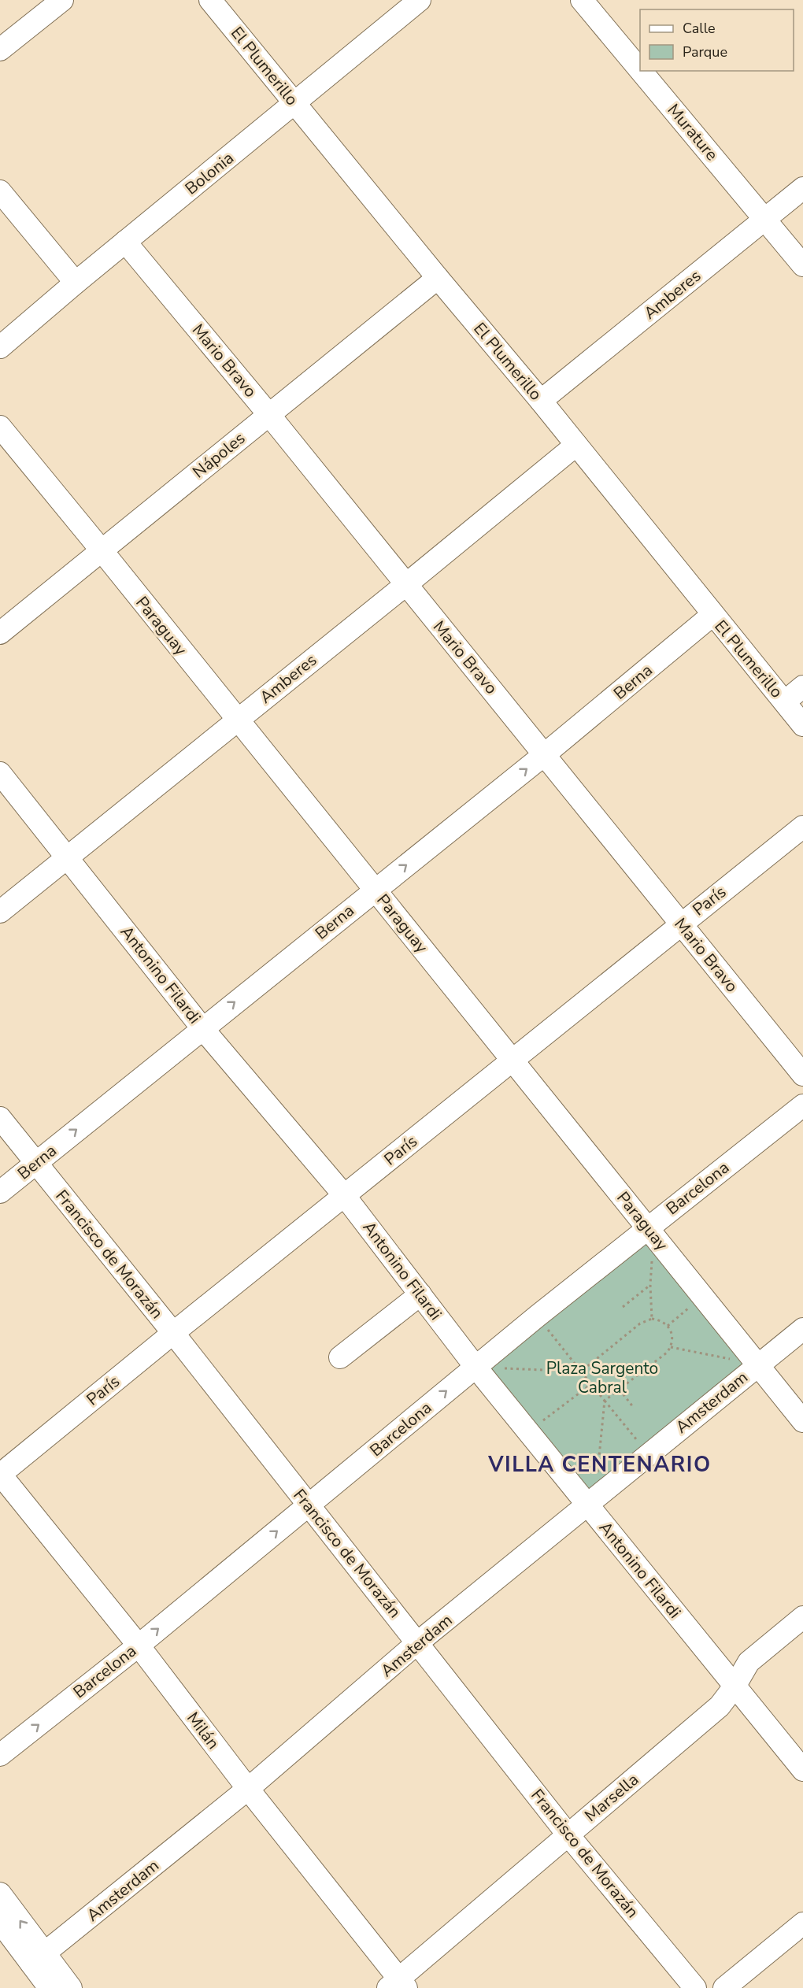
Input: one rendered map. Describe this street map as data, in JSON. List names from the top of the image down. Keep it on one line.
{"streets":{"street":["El Plumerillo","Murature","Bolonia","Amberes","Mario Bravo","Nápoles","Paraguay","Berna","París","Antonino Filardi","Barcelona","Francisco de Morazán","Amsterdam","Milán","Marsella"]},"crossings":[["El Plumerillo","Bolonia"],["El Plumerillo","Amberes"],["El Plumerillo","Nápoles"],["El Plumerillo","Berna"],["Murature","Amberes"],["Bolonia","Mario Bravo"],["Amberes","Mario Bravo"],["Amberes","Paraguay"],["Amberes","Antonino Filardi"],["Mario Bravo","Nápoles"],["Mario Bravo","Berna"],["Mario Bravo","París"],["Nápoles","Paraguay"],["Paraguay","Berna"],["Paraguay","París"],["Paraguay","Barcelona"],["Paraguay","Amsterdam"],["Berna","Antonino Filardi"],["Berna","Francisco de Morazán"],["París","Antonino Filardi"],["París","Francisco de Morazán"],["París","Milán"],["Antonino Filardi","Barcelona"],["Antonino Filardi","Amsterdam"],["Antonino Filardi","Marsella"],["Barcelona","Francisco de Morazán"],["Barcelona","Milán"],["Francisco de Morazán","Amsterdam"],["Francisco de Morazán","Marsella"],["Amsterdam","Milán"],["Milán","Marsella"]],"one_way":["Berna","Barcelona"],"districts":["VILLA CENTENARIO"],"parks":["Plaza Sargento Cabral"],"legend":["Calle","Parque"]}
